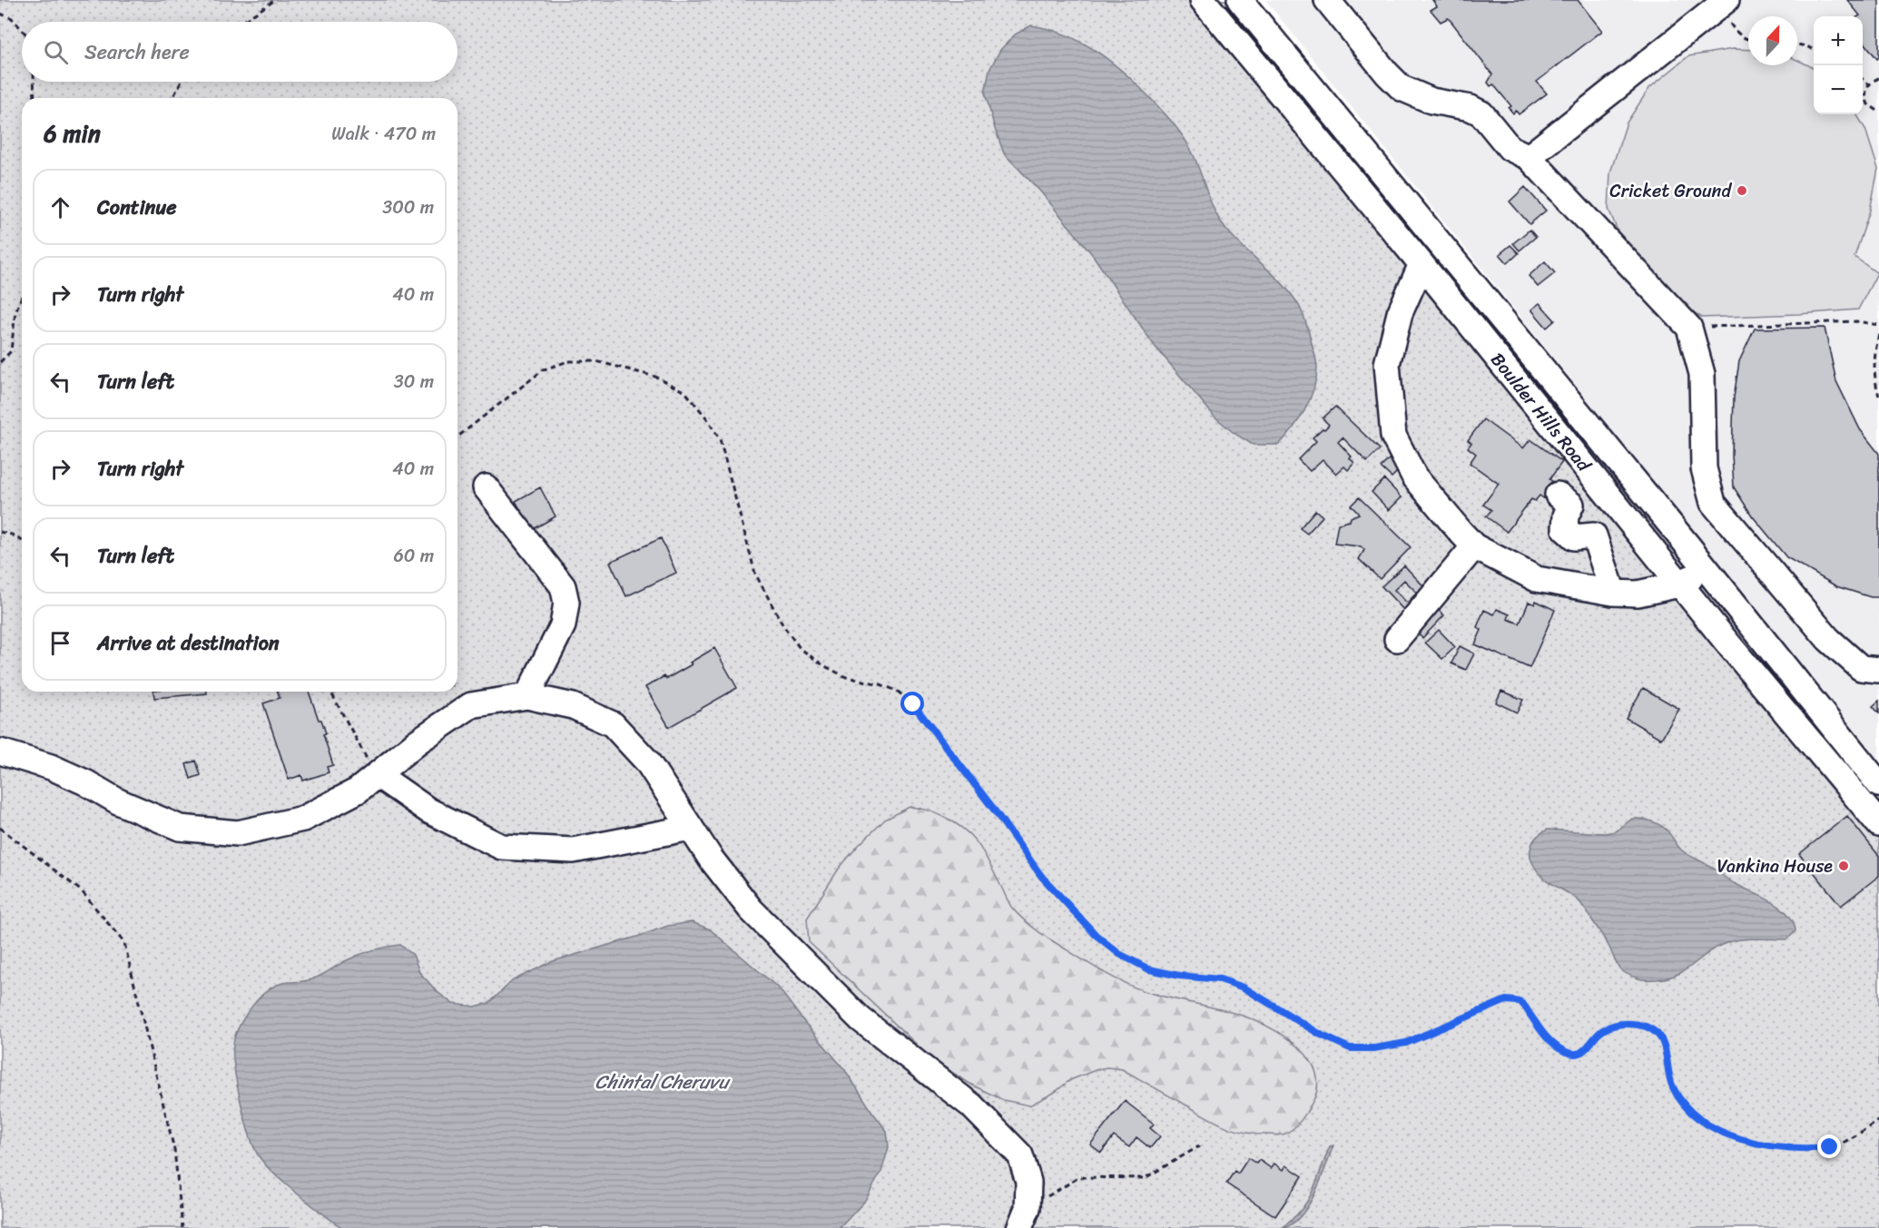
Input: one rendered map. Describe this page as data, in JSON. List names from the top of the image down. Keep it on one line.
{"streets":{"lane":["Boulder Hills Road"]},"water":["Chintal Cheruvu"],"places":["Cricket Ground","Vankina House"],"north":"top","page":{"map_buttons":["+","−"],"search":"Search here","heading":["6 min","Walk · 470 m"],"list":[["Continue","300 m"],["Turn right","40 m"],["Turn left","30 m"],["Turn right","40 m"],["Turn left","60 m"],"Arrive at destination"]}}
